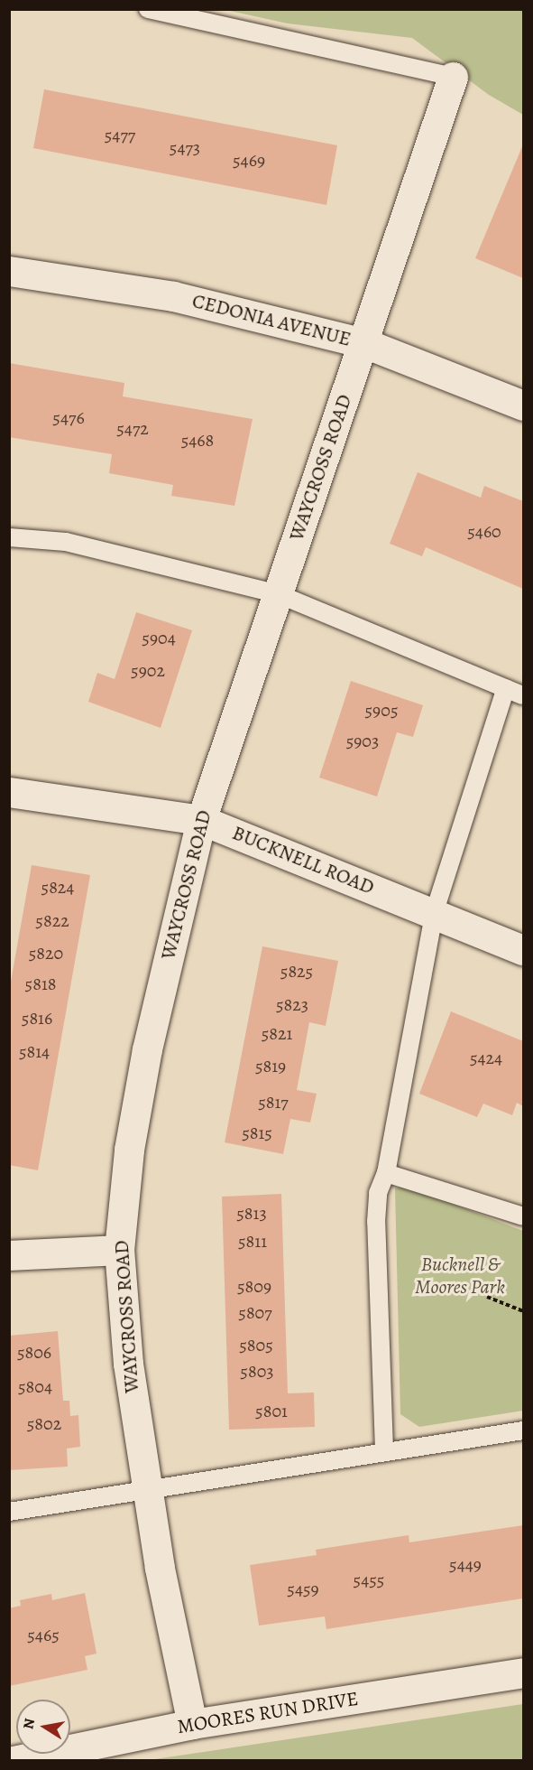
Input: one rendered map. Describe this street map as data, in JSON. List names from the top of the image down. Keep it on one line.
{"streets":{"street":["CEDONIA AVENUE","WAYCROSS ROAD","BUCKNELL ROAD","MOORES RUN DRIVE"]},"crossings":[["CEDONIA AVENUE","WAYCROSS ROAD"],["WAYCROSS ROAD","BUCKNELL ROAD"],["WAYCROSS ROAD","MOORES RUN DRIVE"]],"parks":["Bucknell & Moores Park"],"house_numbers":["5477","5473","5469","5476","5472","5468","5460","5904","5902","5905","5903","5824","5822","5820","5825","5818","5823","5816","5821","5814","5424","5819","5817","5815","5813","5811","5809","5807","5805","5806","5803","5804","5801","5802","5449","5455","5459","5465"],"north":"left"}
